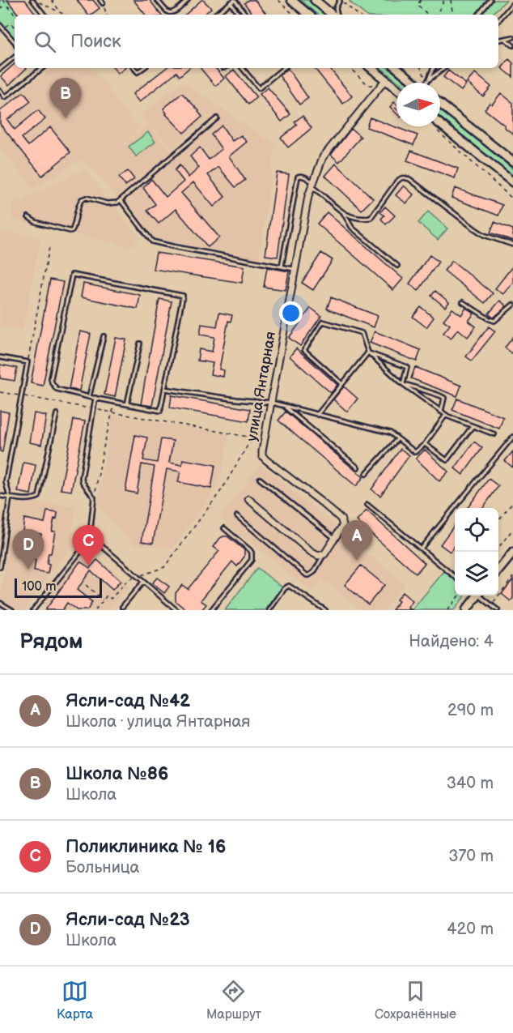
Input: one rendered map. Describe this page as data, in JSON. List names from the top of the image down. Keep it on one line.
{"streets":{"street":["улица Янтарная"]},"scale_bar":"100 m","north":"right","page":{"search":"Поиск","pins":["B","A","C","D"],"scale":"100 m","heading":["Рядом","Найдено: 4"],"list":[{"mark":"A","name":"Ясли-сад №42","note":"Школа · улица Янтарная","value":"290 m"},{"mark":"B","name":"Школа №86","note":"Школа","value":"340 m"},{"mark":"C","name":"Поликлиника № 16","note":"Больница","value":"370 m"},{"mark":"D","name":"Ясли-сад №23","note":"Школа","value":"420 m"}],"nav":["Карта","Маршрут","Сохранённые"]}}
